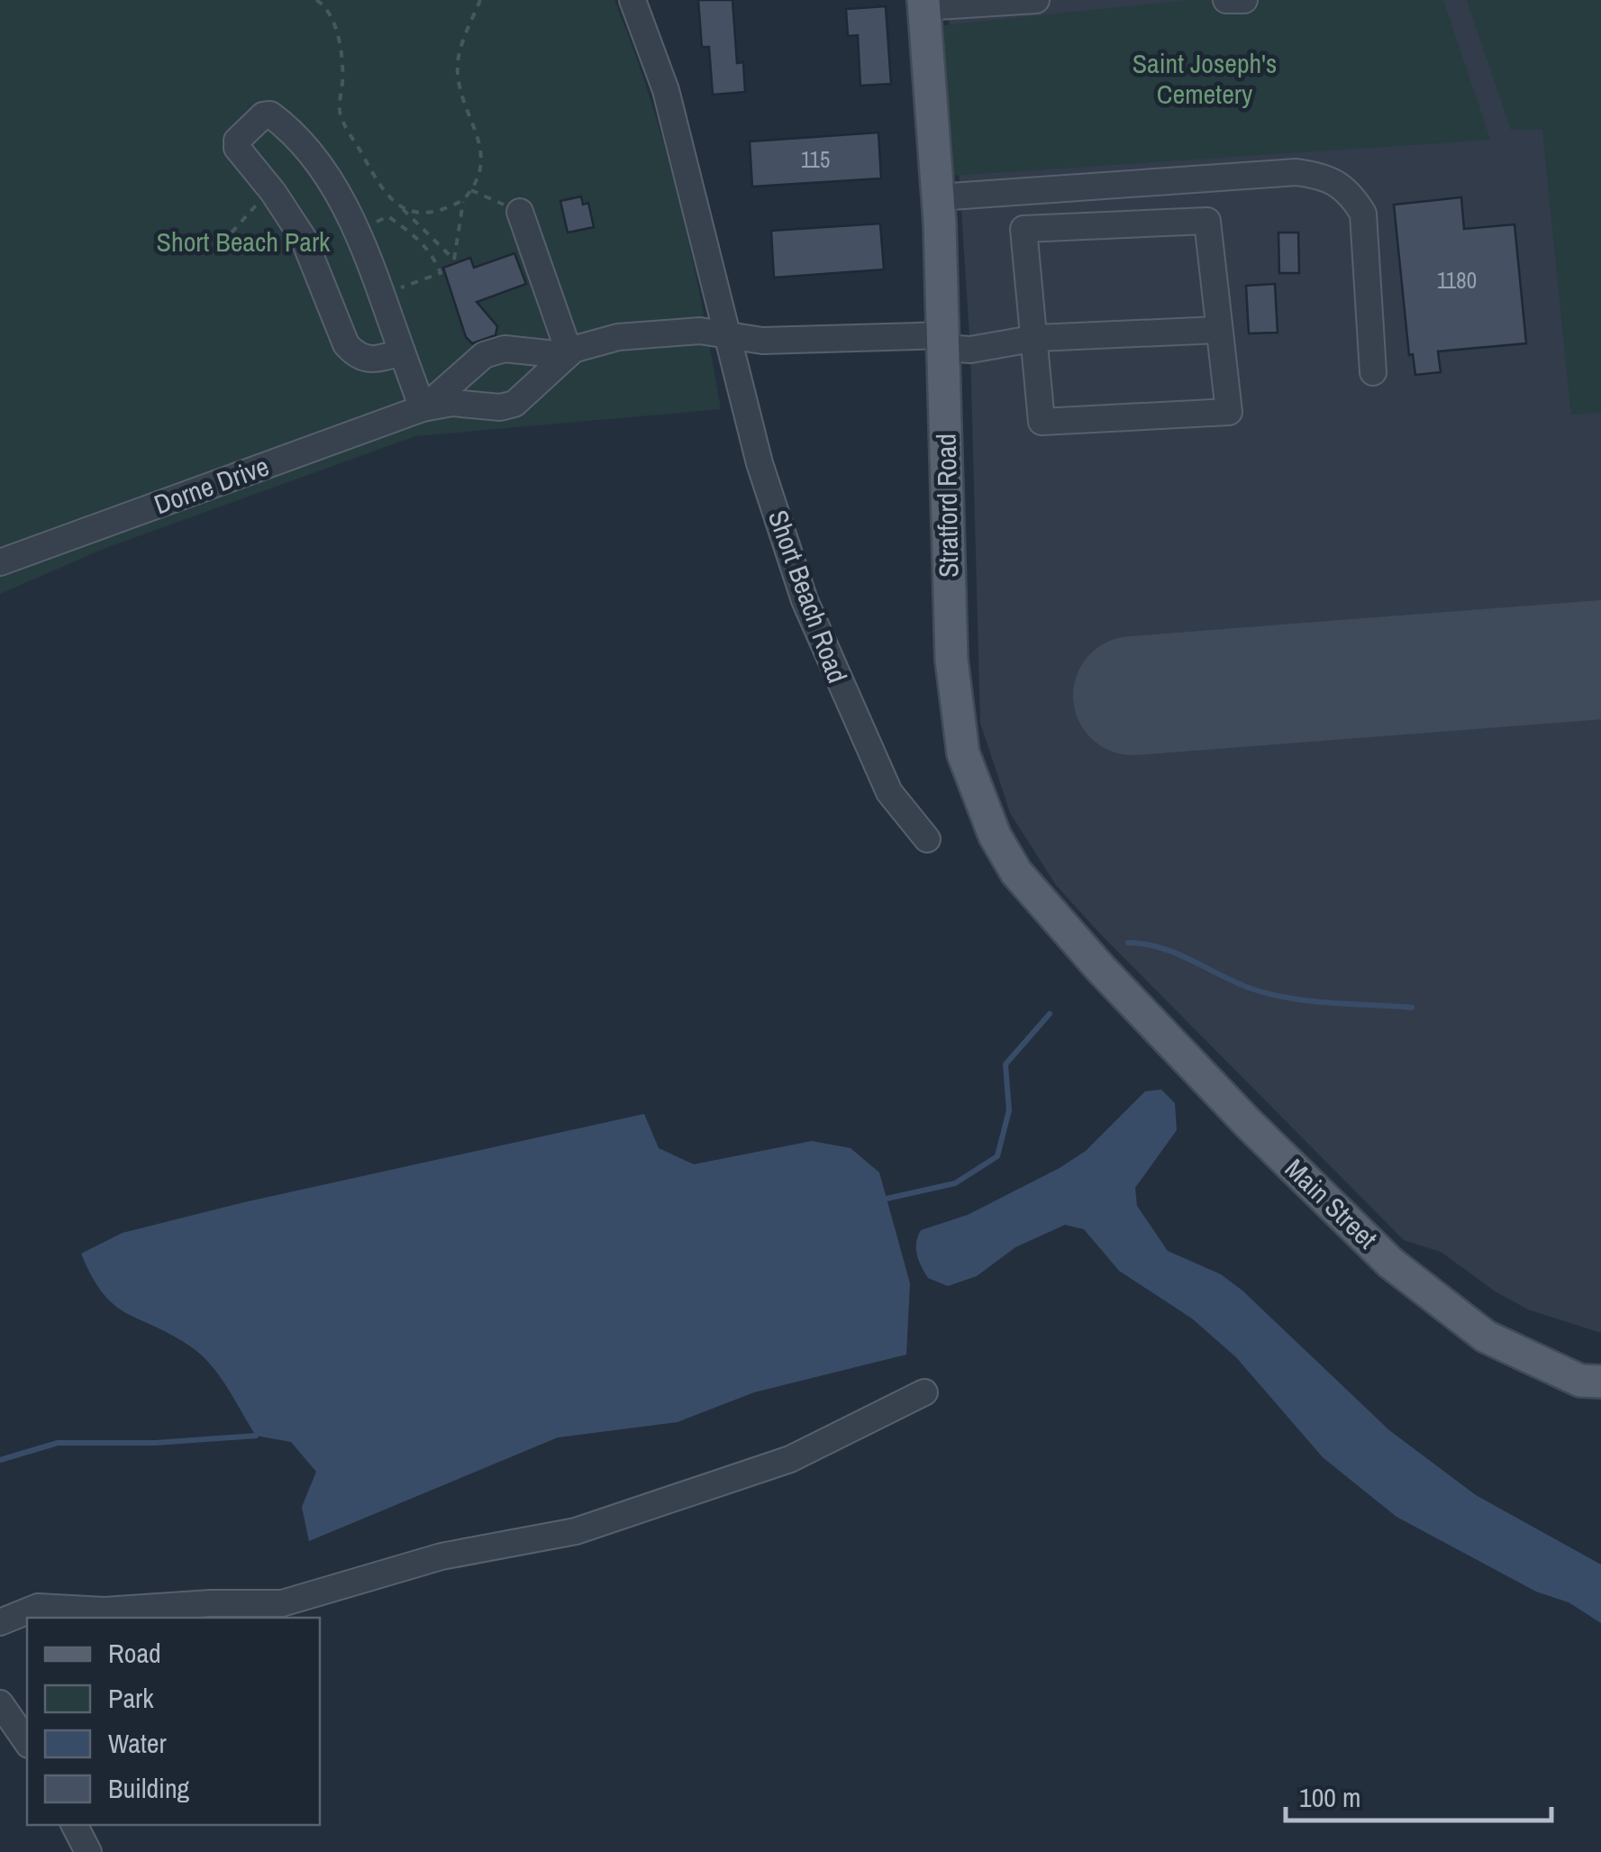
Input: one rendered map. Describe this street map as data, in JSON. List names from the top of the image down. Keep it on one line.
{"streets":{"main road":["Stratford Road","Main Street"],"street":["Dorne Drive","Short Beach Road"]},"crossings":[["Dorne Drive","Short Beach Road"],["Stratford Road","Main Street"]],"parks":["Saint Joseph's Cemetery","Short Beach Park"],"house_numbers":["115","1180"],"legend":["Road","Park","Water","Building"],"scale_bar":"100 m"}
